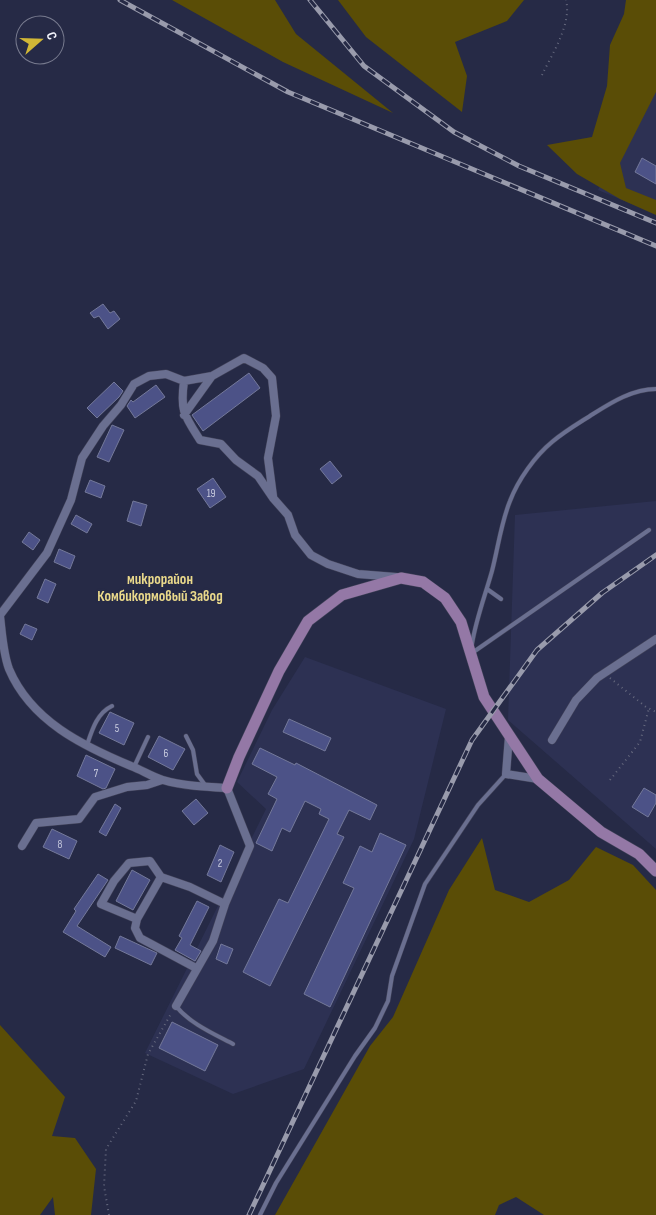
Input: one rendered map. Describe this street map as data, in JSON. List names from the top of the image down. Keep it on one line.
{"districts":["микрорайон Комбикормовый Завод"],"house_numbers":["19","5","6","7","8","2"],"north":"right"}
